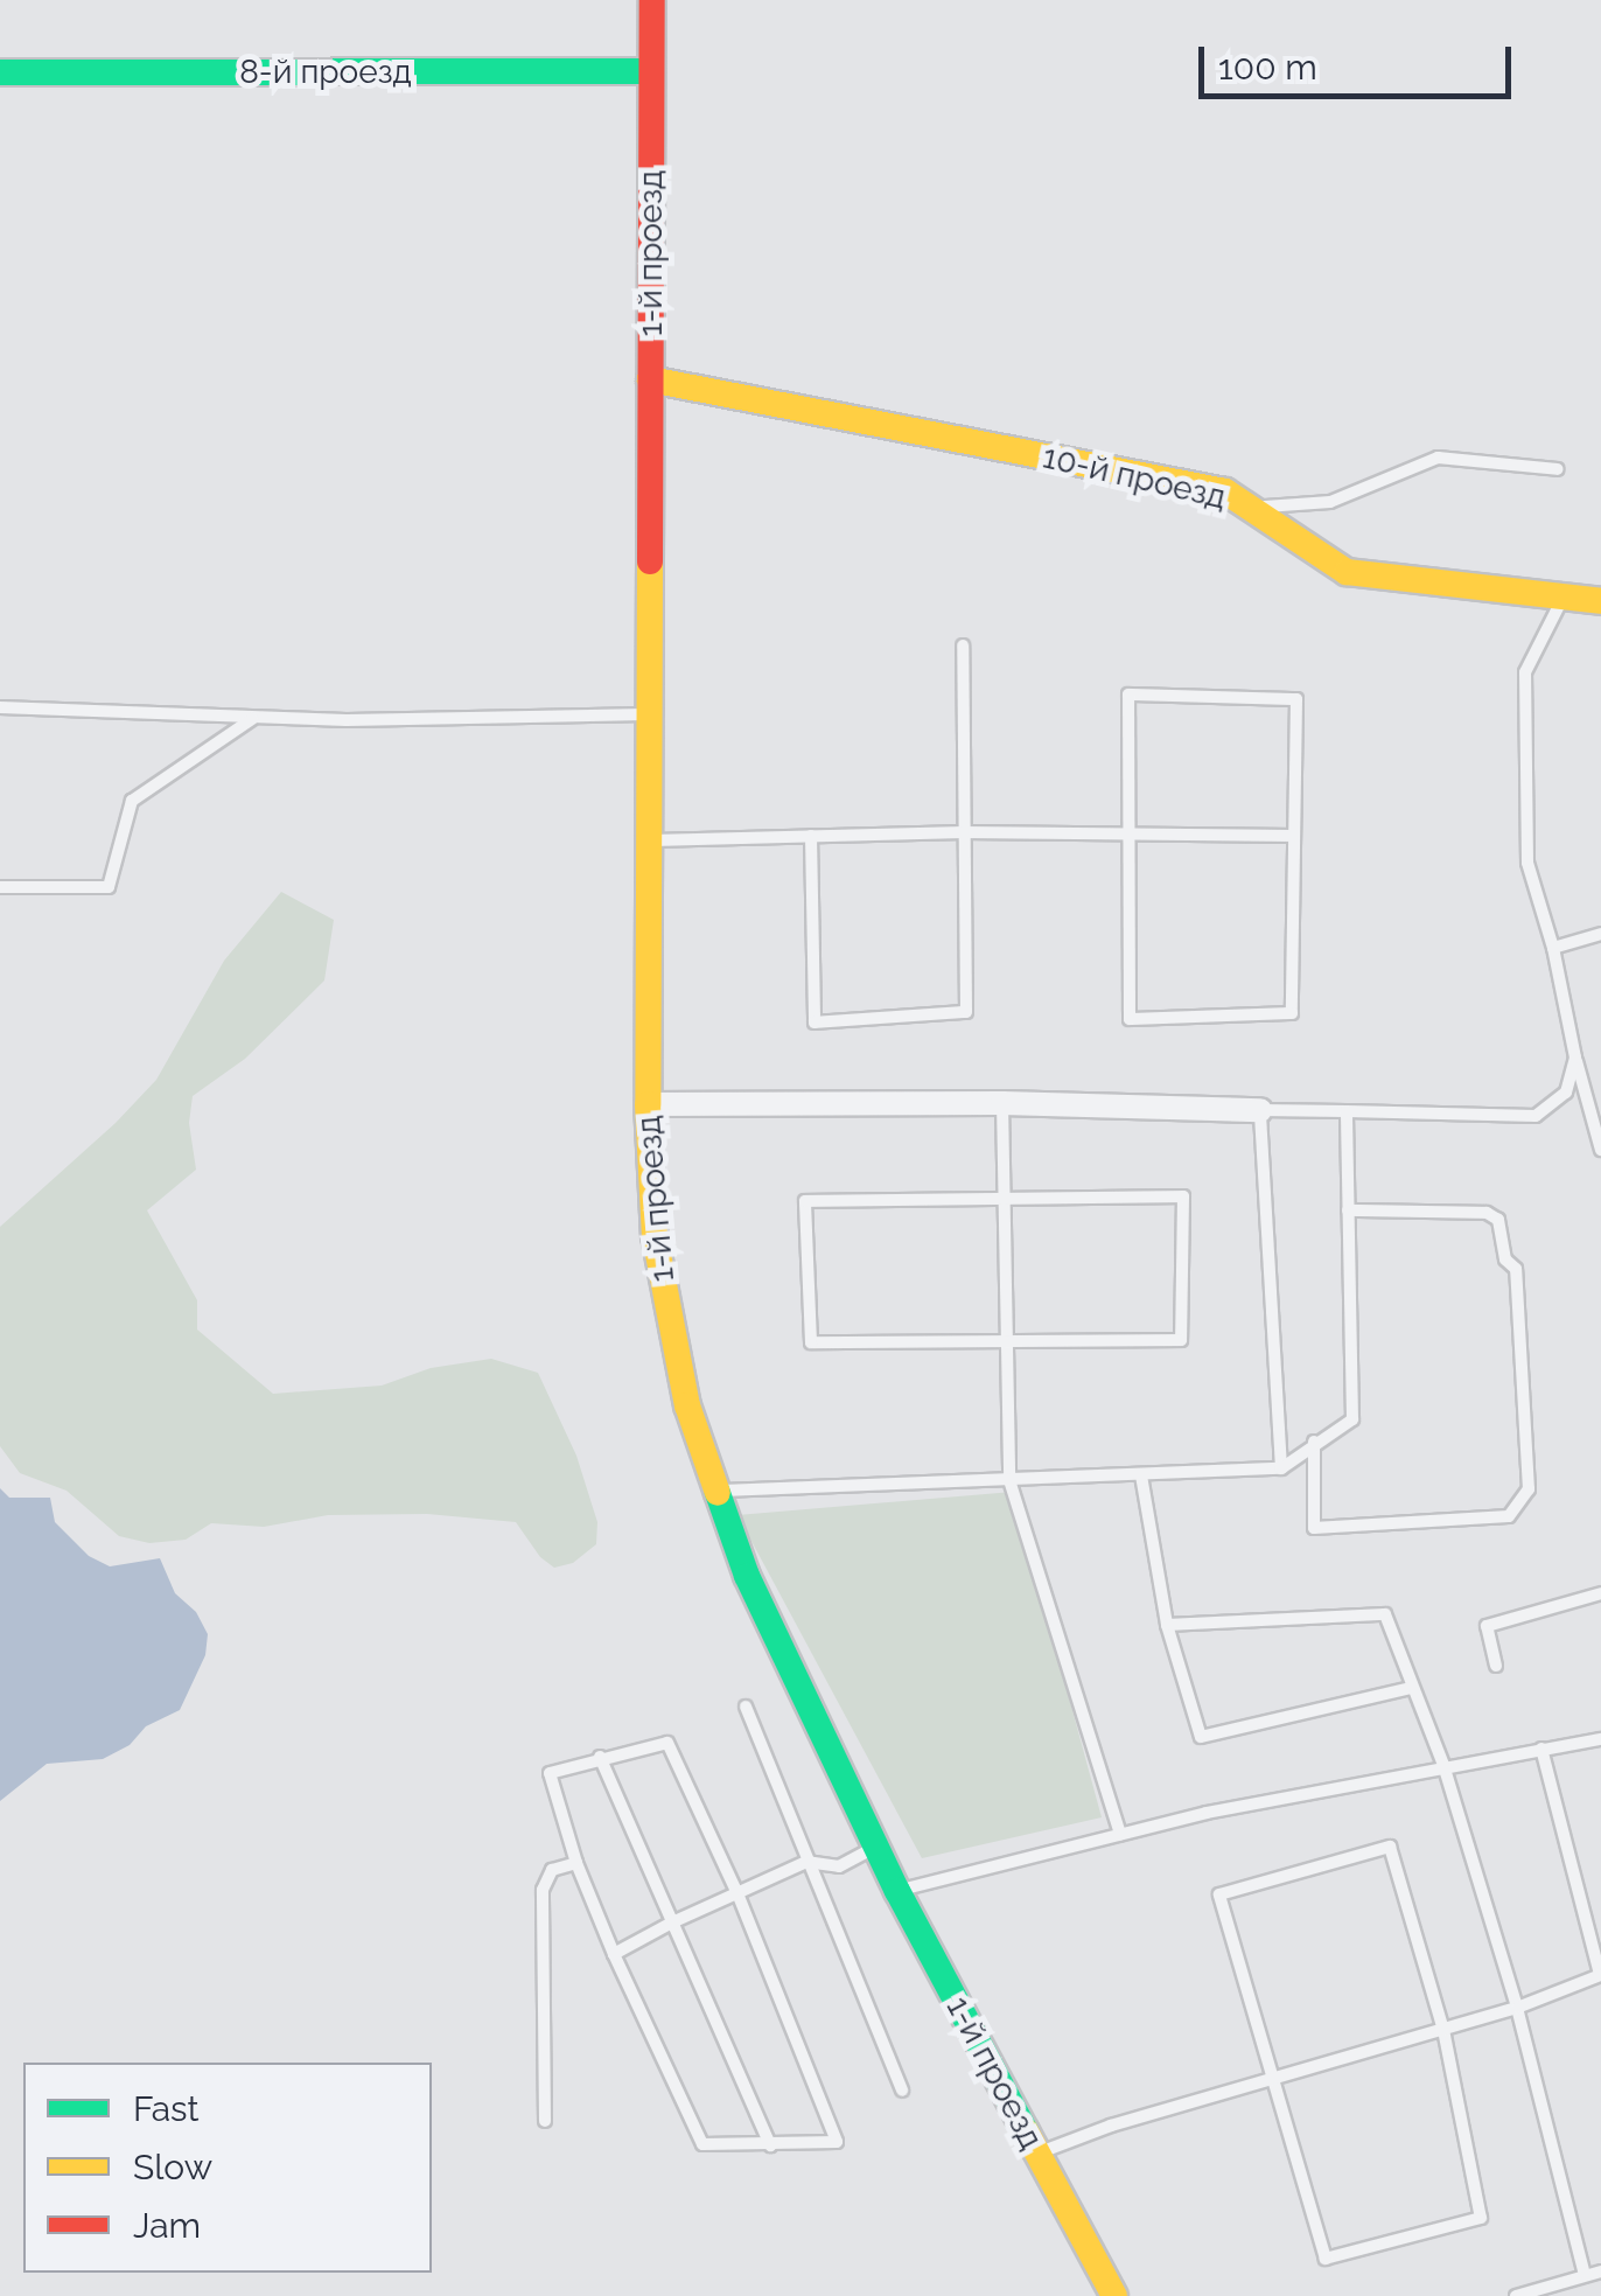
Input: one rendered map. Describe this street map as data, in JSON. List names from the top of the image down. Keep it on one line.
{"streets":{"street":["8-й проезд","1-й проезд","10-й проезд"]},"crossings":[["8-й проезд","1-й проезд"],["1-й проезд","10-й проезд"]],"legend":["Fast","Slow","Jam"],"scale_bar":"100 m"}
